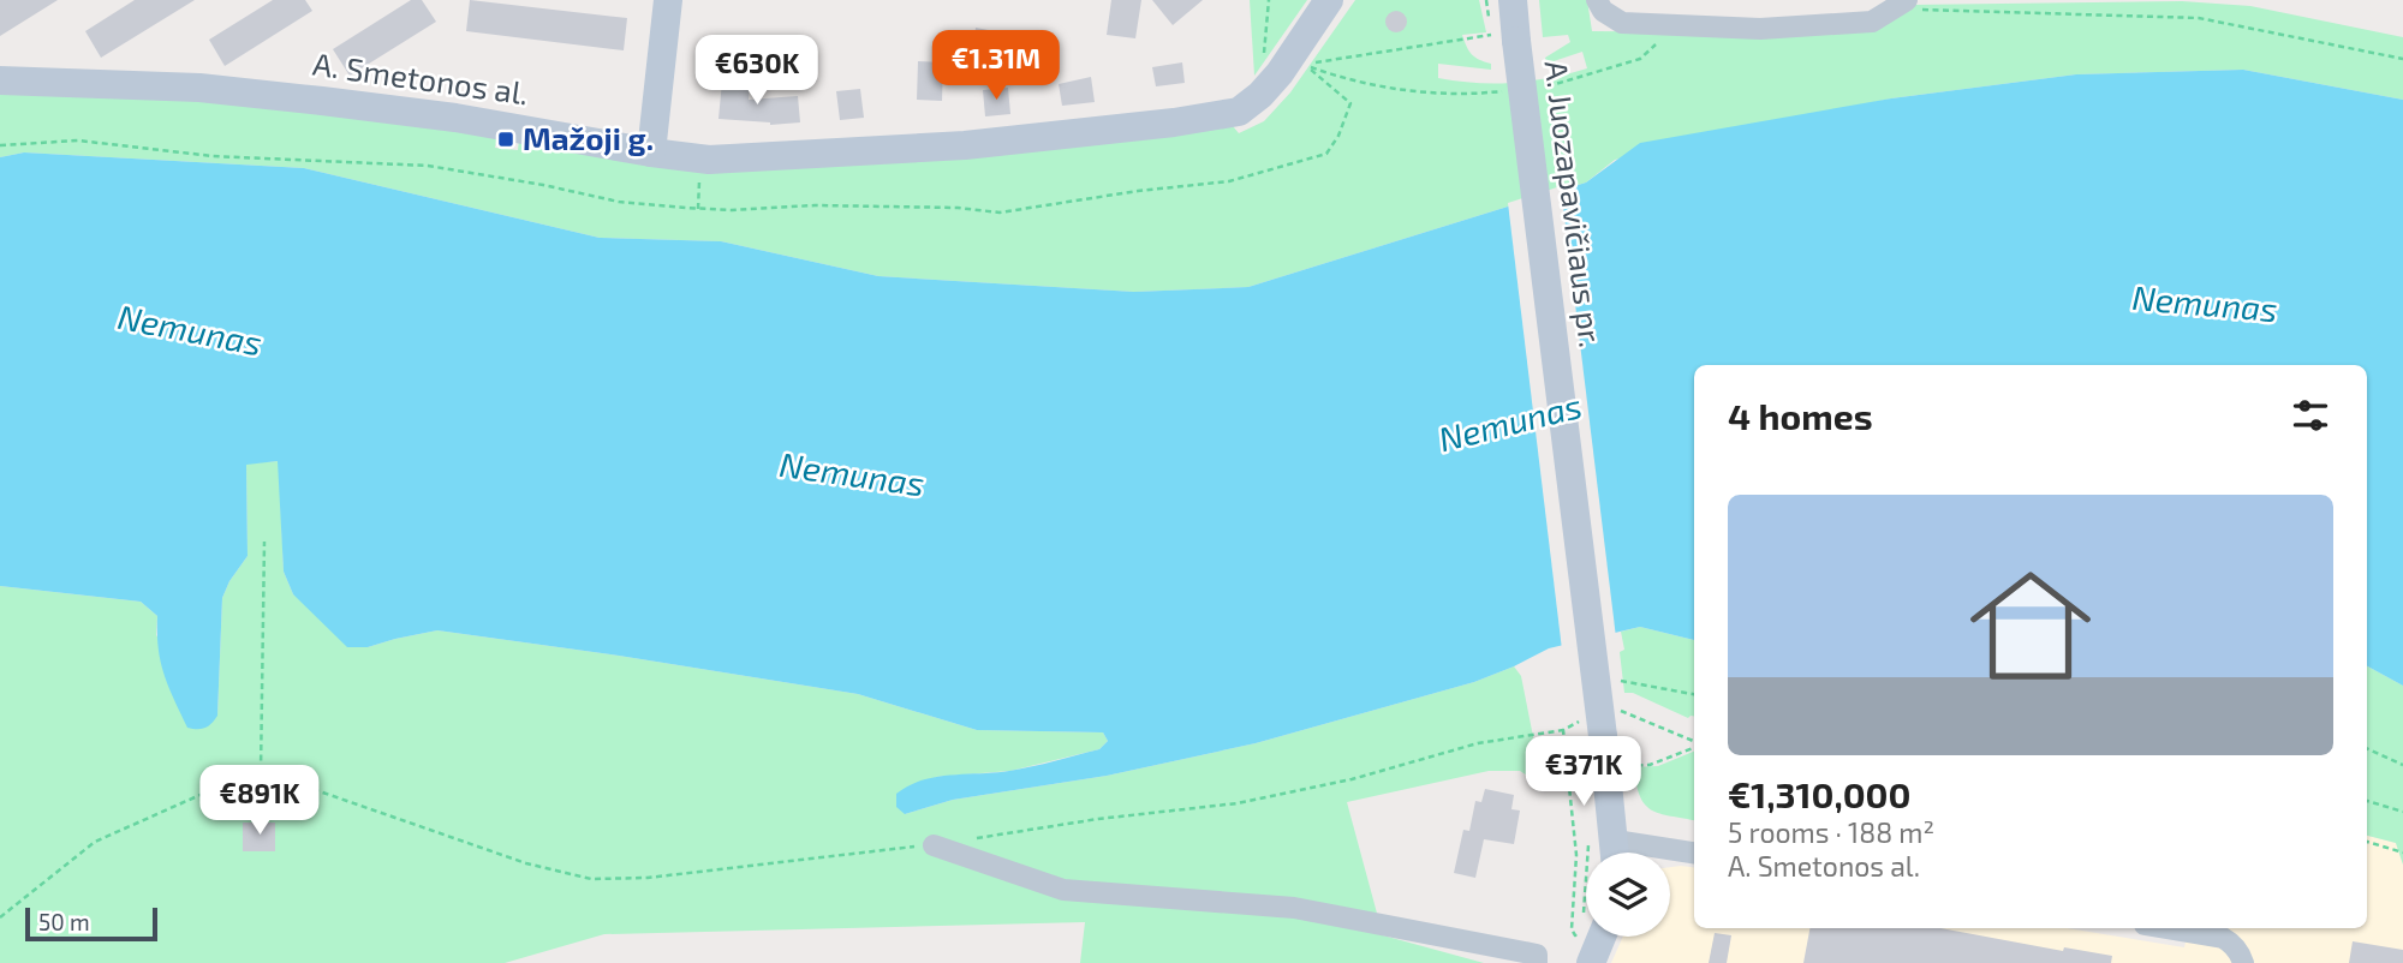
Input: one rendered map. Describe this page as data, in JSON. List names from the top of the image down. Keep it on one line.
{"streets":{"street":["A. Smetonos al.","A. Juozapavičiaus pr."]},"water":["Nemunas"],"places":{"transit":["Mažoji g."]},"scale_bar":"50 m","page":{"price":["€1.31M","€630K","€371K","€891K"],"heading":"4 homes","list":[{"name":"€1,310,000","note":"5 rooms · 188 m² · A. Smetonos al."}],"scale":"50 m"}}
